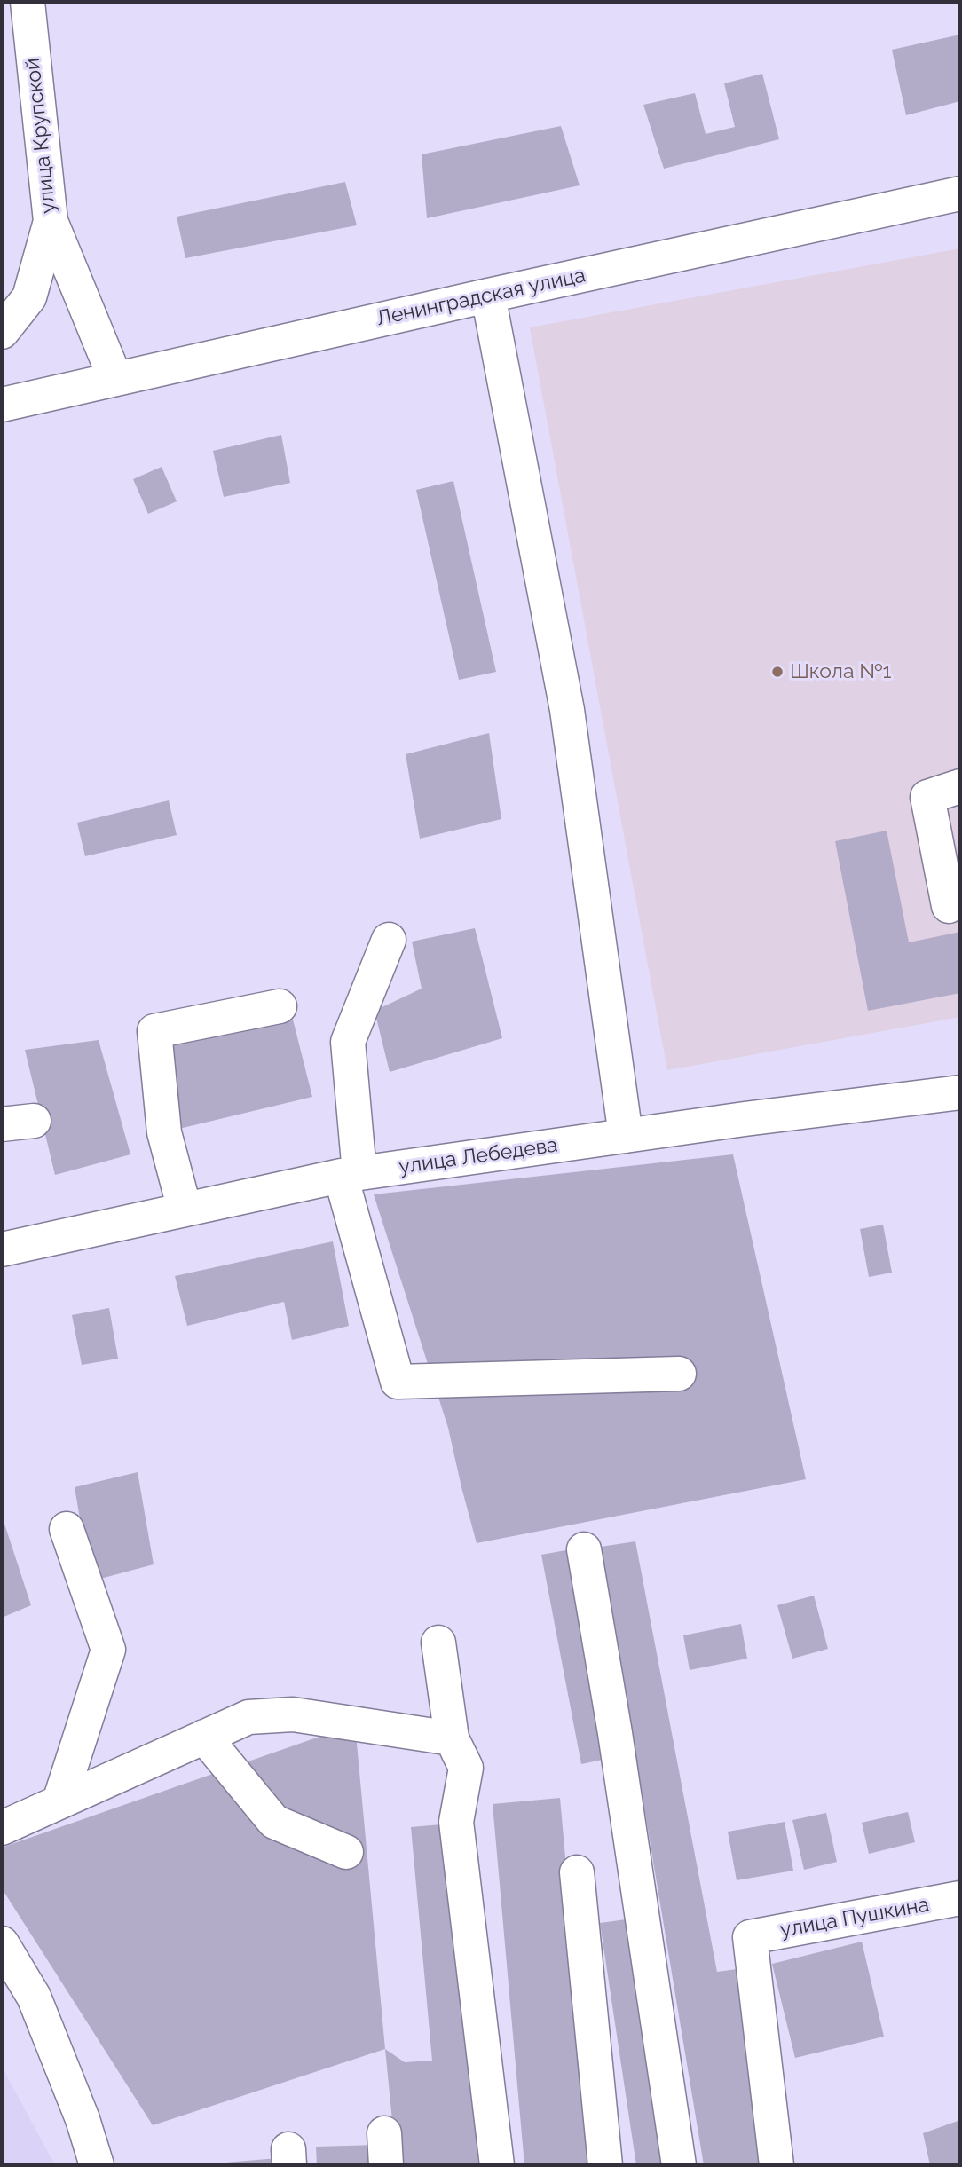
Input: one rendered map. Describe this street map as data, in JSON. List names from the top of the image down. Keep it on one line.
{"streets":{"street":["улица Крупской","Ленинградская улица","улица Лебедева","улица Пушкина"]},"places":["Школа №1"]}
